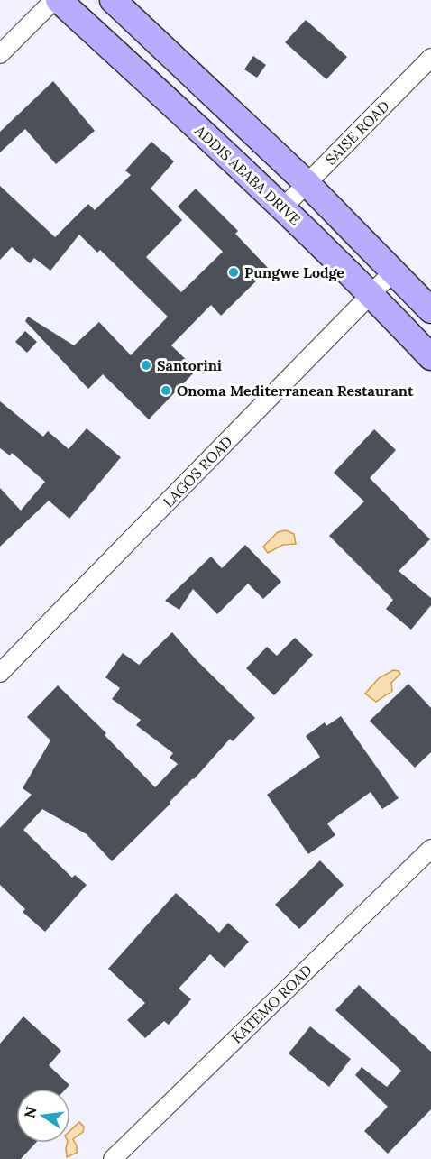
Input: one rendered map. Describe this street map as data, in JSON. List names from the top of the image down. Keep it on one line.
{"streets":{"main road":["ADDIS ABABA DRIVE"],"street":["SAISE ROAD","LAGOS ROAD","KATEMO ROAD"]},"crossings":[["SAISE ROAD","ADDIS ABABA DRIVE"],["ADDIS ABABA DRIVE","LAGOS ROAD"]],"places":["Pungwe Lodge","Santorini","Onoma Mediterranean Restaurant"],"north":"left"}
